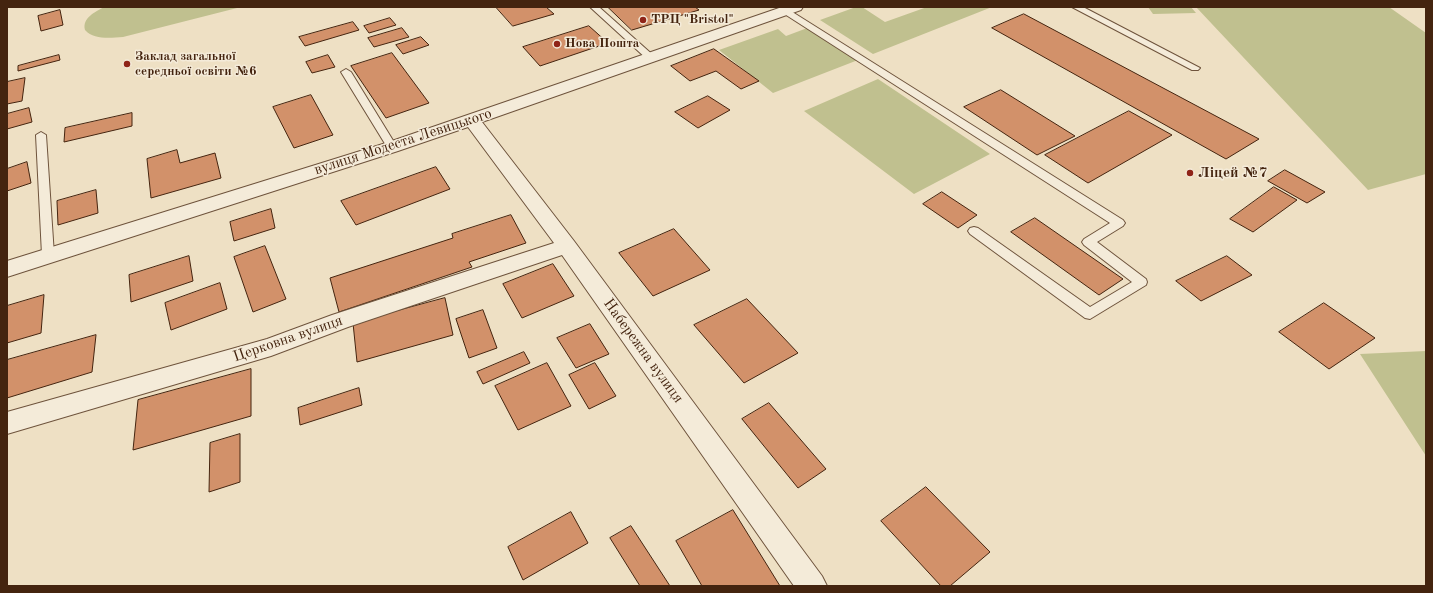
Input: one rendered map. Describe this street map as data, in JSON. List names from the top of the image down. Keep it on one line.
{"streets":{"street":["вулиця Модеста Левицького","Церковна вулиця","Набережна вулиця"]},"crossings":[["вулиця Модеста Левицького","Набережна вулиця"],["Церковна вулиця","Набережна вулиця"]],"places":["ТРЦ \"Bristol\"","Нова Пошта","Заклад загальної середньої освіти №6","Ліцей №7"]}
